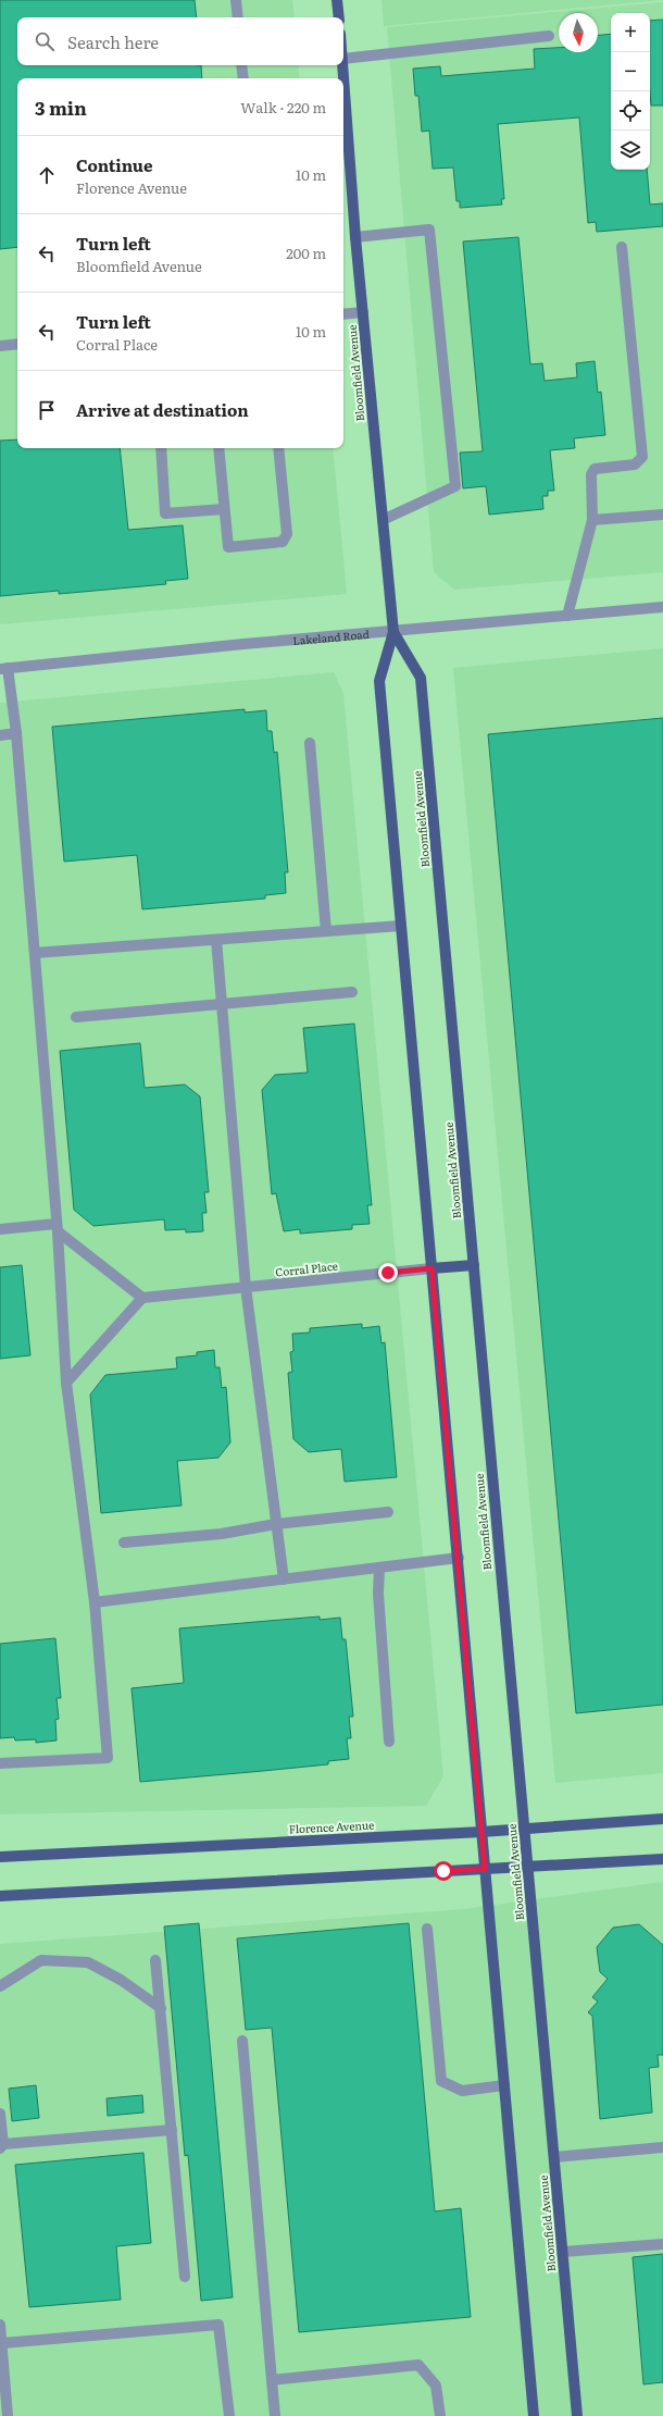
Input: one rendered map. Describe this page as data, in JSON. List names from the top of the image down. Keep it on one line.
{"streets":{"main road":["Bloomfield Avenue","Corral Place","Florence Avenue"],"street":["Lakeland Road"]},"crossings":[["Bloomfield Avenue","Lakeland Road"],["Bloomfield Avenue","Corral Place"],["Bloomfield Avenue","Florence Avenue"]],"north":"bottom","page":{"map_buttons":["+","−"],"search":"Search here","heading":["3 min","Walk · 220 m"],"list":[["Continue","Florence Avenue","10 m"],["Turn left","Bloomfield Avenue","200 m"],["Turn left","Corral Place","10 m"],"Arrive at destination"]}}
